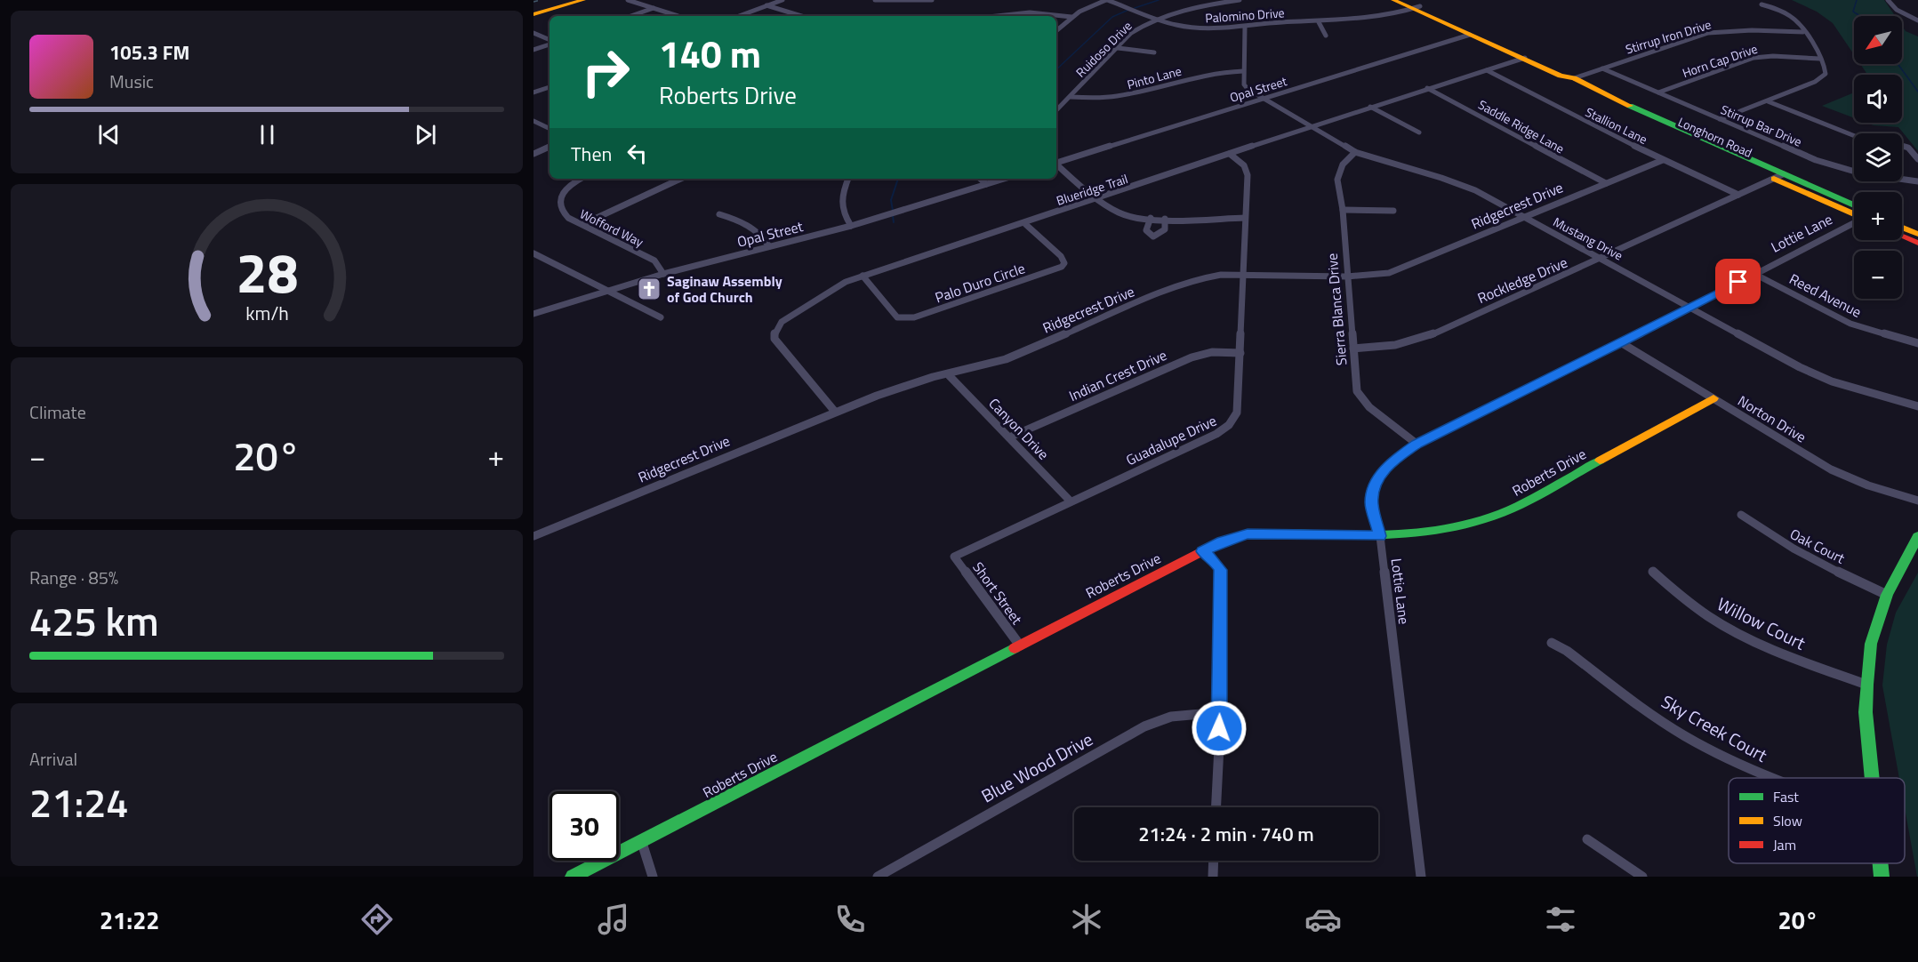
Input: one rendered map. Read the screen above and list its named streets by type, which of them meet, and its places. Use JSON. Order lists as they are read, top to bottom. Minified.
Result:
{"streets":{"main road":["Longhorn Road","Roberts Drive"],"street":["Palomino Drive","Stirrup Iron Drive","Ruidoso Drive","Horn Cap Drive","Pinto Lane","Opal Street","Stallion Lane","Stirrup Bar Drive","Saddle Ridge Lane","Blueridge Trail","Ridgecrest Drive","Wofford Way","Lottie Lane","Mustang Drive","Rockledge Drive","Palo Duro Circle","Reed Avenue","Sierra Blanca Drive","Indian Crest Drive","Norton Drive","Canyon Drive","Guadalupe Drive","Oak Court","Short Street","Willow Court","Sky Creek Court","Blue Wood Drive"]},"crossings":[["Palomino Drive","Ruidoso Drive"],["Palomino Drive","Longhorn Road"],["Stirrup Iron Drive","Stirrup Bar Drive"],["Stirrup Iron Drive","Longhorn Road"],["Ruidoso Drive","Pinto Lane"],["Horn Cap Drive","Stirrup Bar Drive"],["Pinto Lane","Mustang Drive"],["Opal Street","Longhorn Road"],["Opal Street","Wofford Way"],["Opal Street","Mustang Drive"],["Stallion Lane","Blueridge Trail"],["Stallion Lane","Ridgecrest Drive"],["Stallion Lane","Rockledge Drive"],["Saddle Ridge Lane","Blueridge Trail"],["Saddle Ridge Lane","Ridgecrest Drive"],["Longhorn Road","Blueridge Trail"],["Longhorn Road","Rockledge Drive"],["Blueridge Trail","Ridgecrest Drive"],["Blueridge Trail","Mustang Drive"],["Blueridge Trail","Palo Duro Circle"],["Blueridge Trail","Guadalupe Drive"],["Ridgecrest Drive","Mustang Drive"],["Ridgecrest Drive","Sierra Blanca Drive"],["Ridgecrest Drive","Canyon Drive"],["Ridgecrest Drive","Guadalupe Drive"],["Lottie Lane","Mustang Drive"],["Lottie Lane","Reed Avenue"],["Lottie Lane","Sierra Blanca Drive"],["Lottie Lane","Norton Drive"],["Lottie Lane","Roberts Drive"],["Mustang Drive","Rockledge Drive"],["Mustang Drive","Sierra Blanca Drive"],["Rockledge Drive","Sierra Blanca Drive"],["Indian Crest Drive","Canyon Drive"],["Indian Crest Drive","Guadalupe Drive"],["Norton Drive","Roberts Drive"],["Canyon Drive","Guadalupe Drive"],["Guadalupe Drive","Short Street"],["Roberts Drive","Short Street"]],"places":{"church":["Saginaw Assembly of God Church"]},"legend":["Fast","Slow","Jam"],"north":"bottom left","page":{"map_buttons":["+","−"],"turn":["140 m","Roberts Drive"],"song":["105.3 FM","Music"],"then":"Then","tile":["Climate",["Range · 85%","425 km"],["Arrival","21:24"]],"heat":["−","20°","+"],"limit":"30","trip":"21:24 · 2 min · 740 m","tabs":["21:22","20°"],"gauge":["28","km/h"]}}
